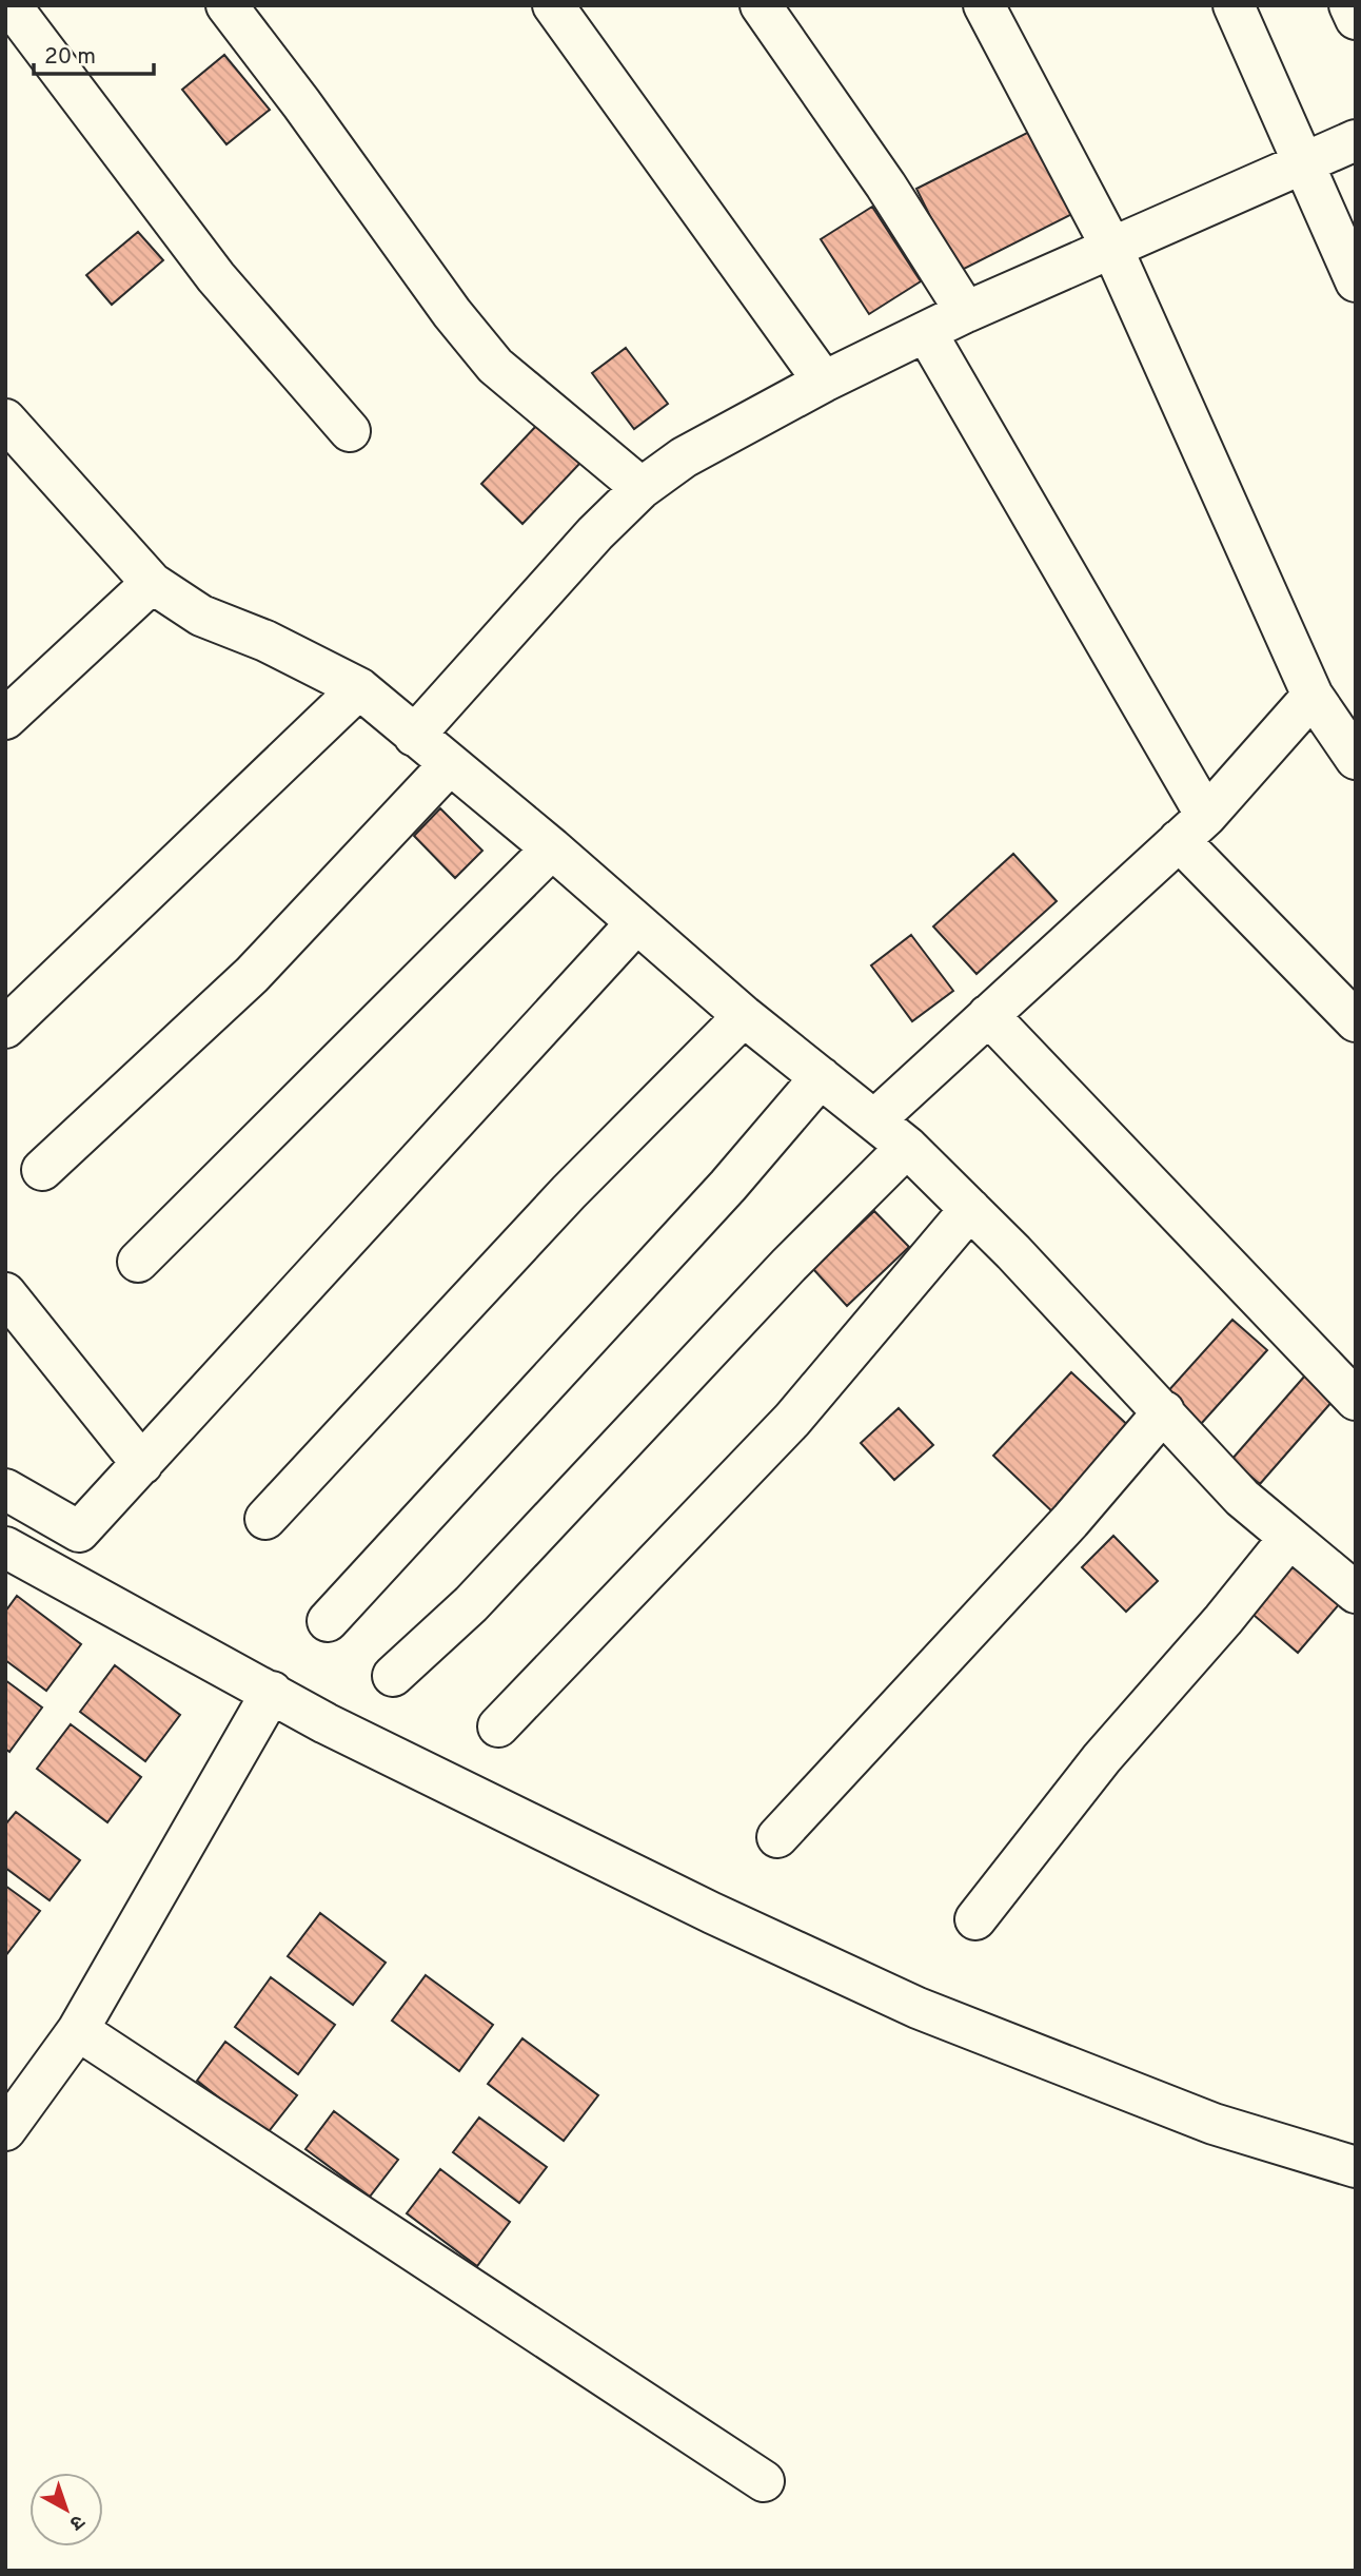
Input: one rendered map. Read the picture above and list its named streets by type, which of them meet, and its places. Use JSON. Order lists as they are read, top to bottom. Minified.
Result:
{"scale_bar":"20 m","north":"bottom right"}
